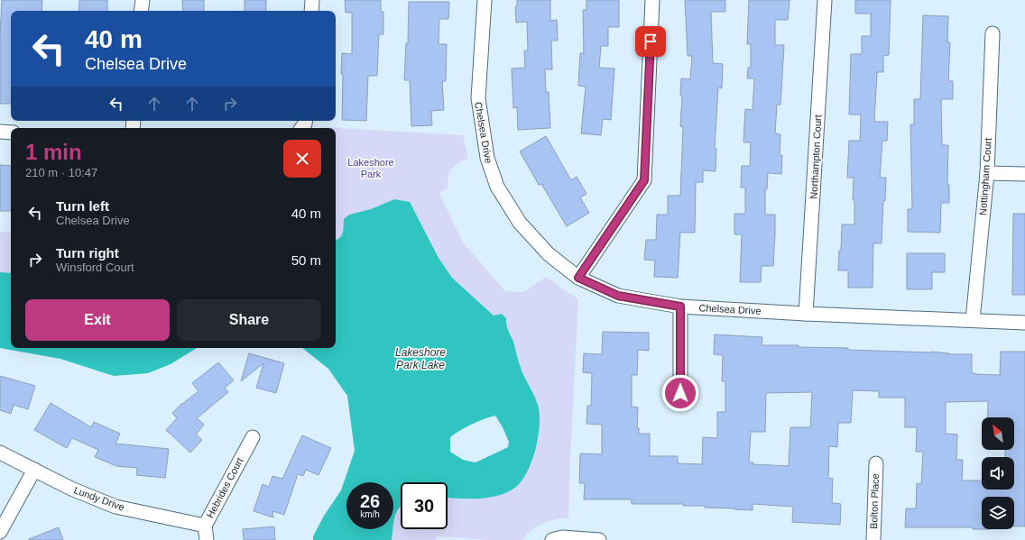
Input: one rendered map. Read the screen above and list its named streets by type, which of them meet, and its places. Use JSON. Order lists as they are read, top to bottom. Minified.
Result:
{"streets":{"street":["Chelsea Drive","Northampton Court","Nottingham Court","Hebrides Court","Lundy Drive","Bolton Place"]},"crossings":[["Chelsea Drive","Northampton Court"],["Chelsea Drive","Nottingham Court"],["Hebrides Court","Lundy Drive"]],"water":["Lakeshore Park Lake"],"parks":["Lakeshore Park"],"north":"top left","page":{"turn":["40 m","Chelsea Drive"],"heading":["1 min","210 m · 10:47"],"list":[{"name":"Turn left","note":"Chelsea Drive","value":"40 m"},{"name":"Turn right","note":"Winsford Court","value":"50 m"}],"buttons":["Exit","Share"],"speed":"26 km/h","limit":"30"}}
